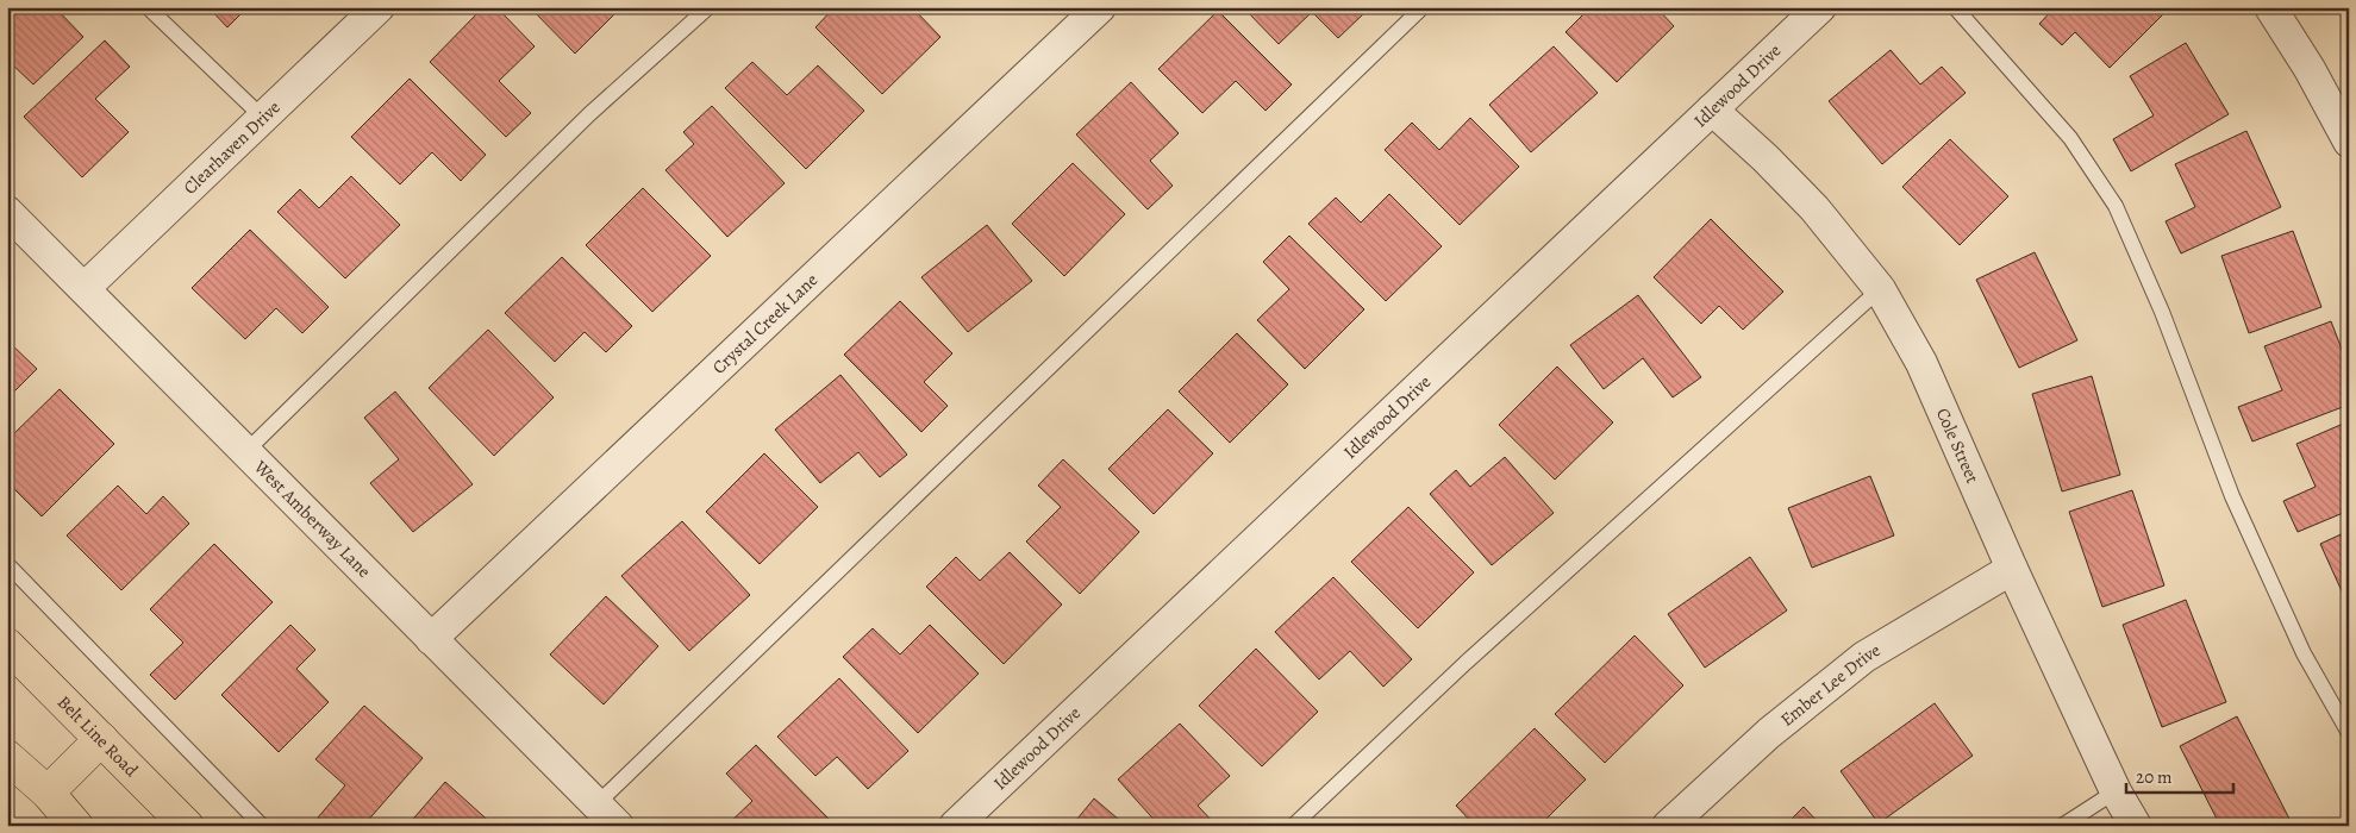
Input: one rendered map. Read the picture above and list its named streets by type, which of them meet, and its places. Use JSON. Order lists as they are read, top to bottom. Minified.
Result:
{"streets":{"main road":["Belt Line Road"],"street":["Idlewood Drive","Clearhaven Drive","Crystal Creek Lane","Cole Street","West Amberway Lane","Ember Lee Drive"]},"crossings":[["Idlewood Drive","Cole Street"],["Clearhaven Drive","West Amberway Lane"],["Crystal Creek Lane","West Amberway Lane"],["Cole Street","Ember Lee Drive"]],"scale_bar":"20 m"}
